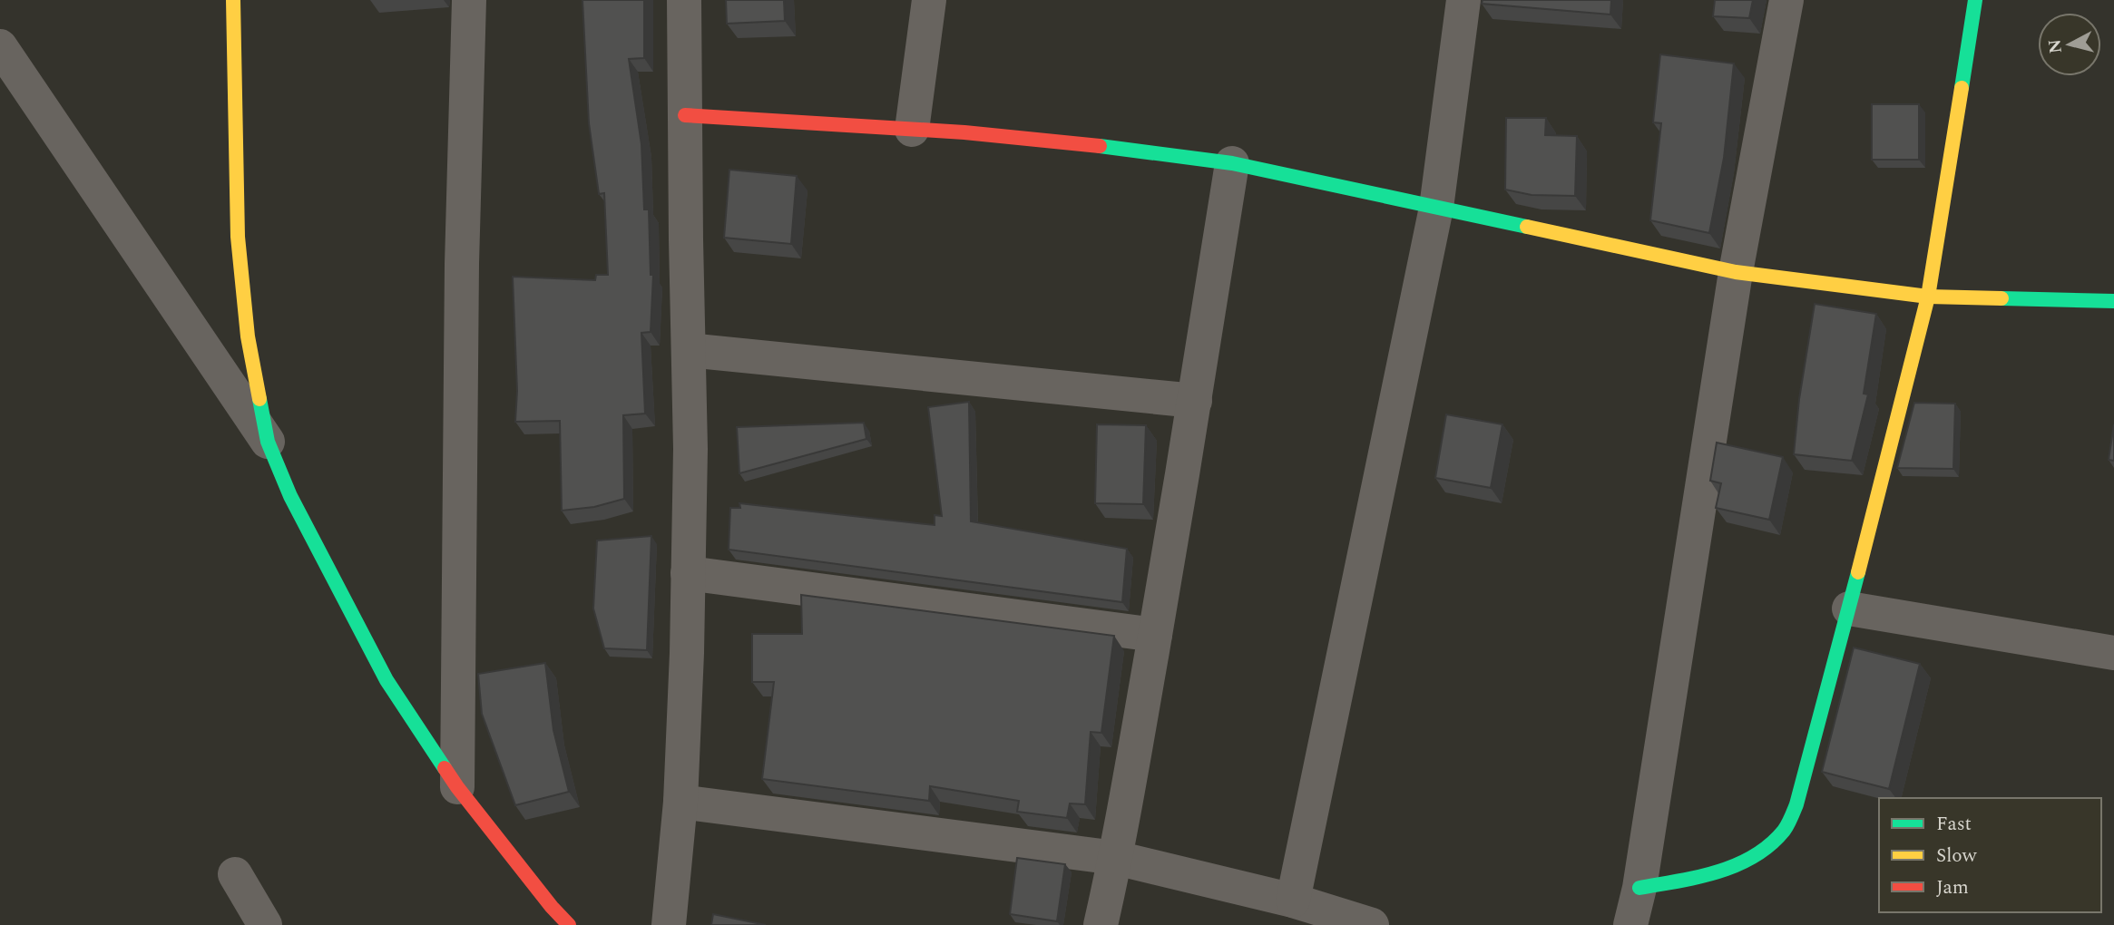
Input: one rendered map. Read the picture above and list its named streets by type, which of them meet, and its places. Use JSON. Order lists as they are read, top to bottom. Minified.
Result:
{"legend":["Fast","Slow","Jam"],"north":"left"}
